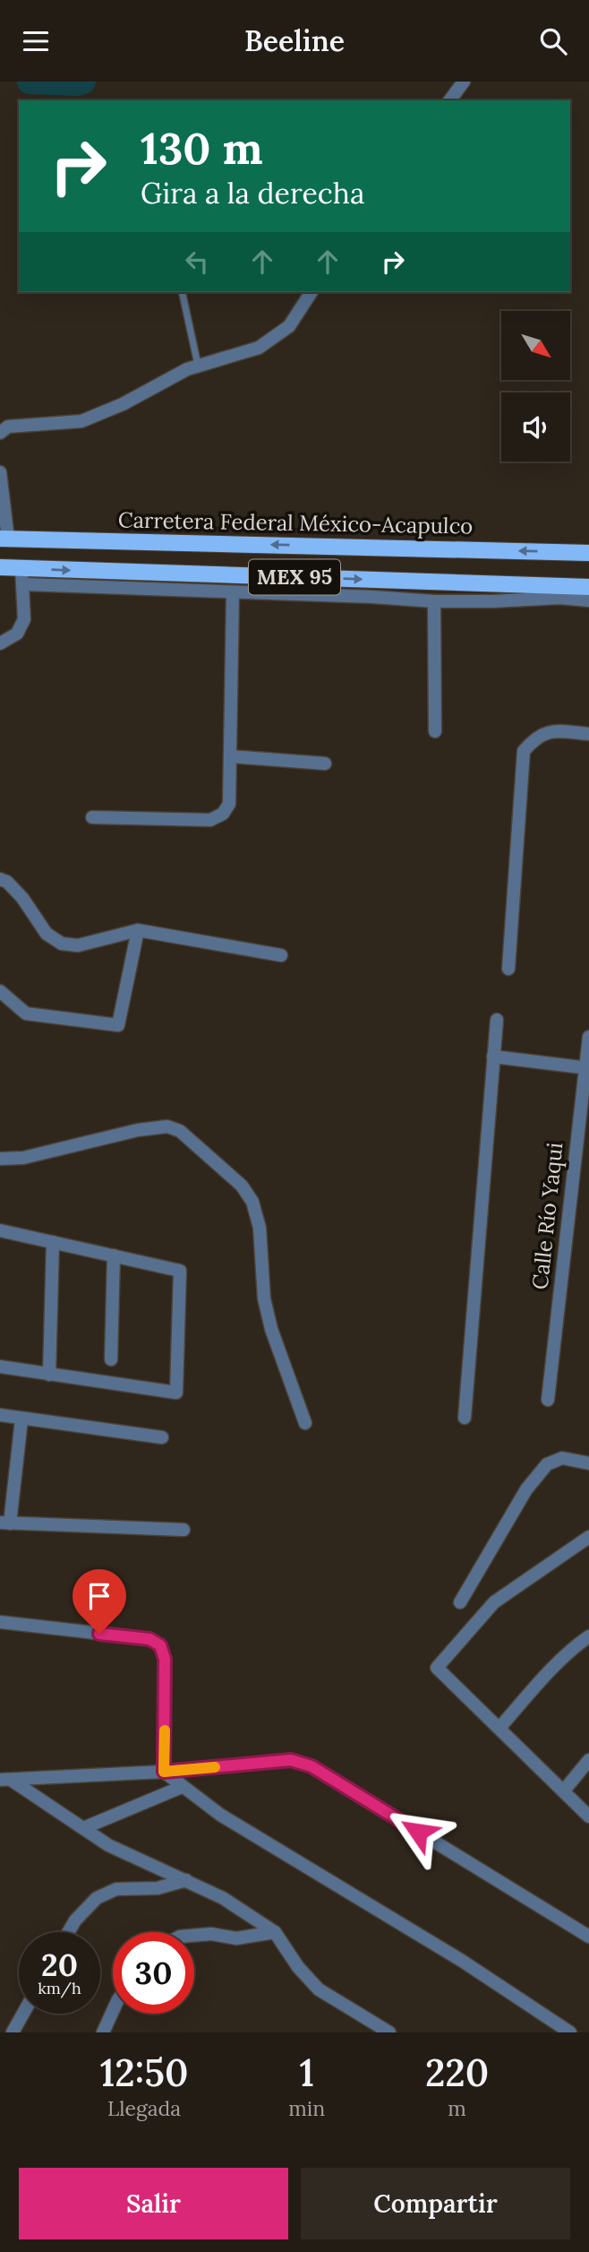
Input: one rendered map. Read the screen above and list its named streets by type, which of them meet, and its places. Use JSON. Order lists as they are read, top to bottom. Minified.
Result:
{"streets":{"main road":["Carretera Federal México-Acapulco","MEX 95"],"street":["Calle Río Yaqui"]},"north":"bottom right","page":{"header":"Beeline","turn":["130 m","Gira a la derecha"],"speed":"20 km/h","limit":"30","eta":["12:50","Llegada","1","min","220","m"],"buttons":["Salir","Compartir"]}}
